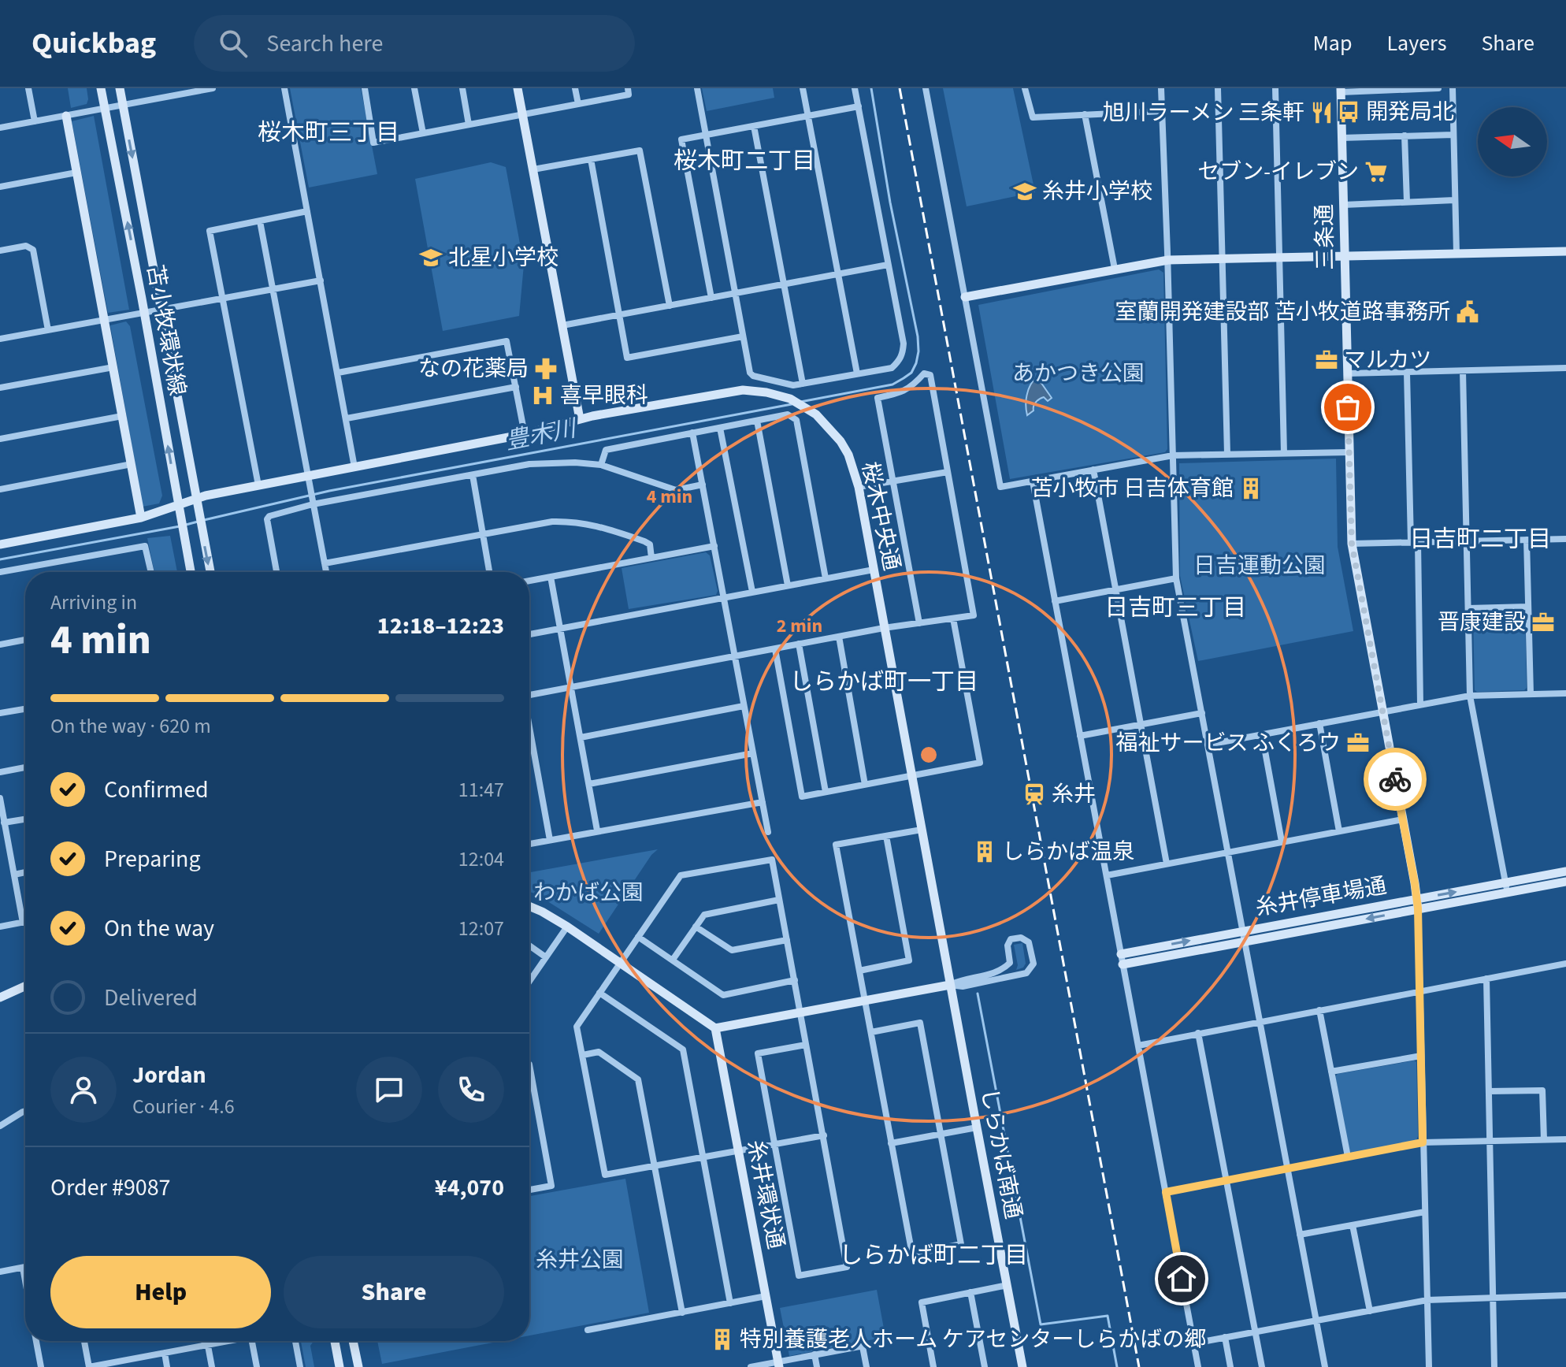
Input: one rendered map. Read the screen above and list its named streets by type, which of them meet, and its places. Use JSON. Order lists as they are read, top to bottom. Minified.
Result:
{"streets":{"street":["三条通","苫小牧環状線","桜木中央通","糸井停車場通","しらかば南通","糸井環状通"]},"crossings":[["三条通","糸井停車場通"],["苫小牧環状線","桜木中央通"],["桜木中央通","しらかば南通"]],"districts":["桜木町三丁目","桜木町二丁目","日吉町二丁目","日吉町三丁目","しらかば町一丁目","しらかば町二丁目"],"water":["豊木川"],"parks":["あかつき公園","日吉運動公園","わかば公園","糸井公園"],"places":{"bus stop":["開発局北"],"restaurant":["旭川ラーメン 三条軒"],"supermarket":["セブン-イレブン"],"school or university":["糸井小学校","北星小学校"],"public building":["室蘭開発建設部 苫小牧道路事務所"],"office":["マルカツ","晋康建設","福祉サービス ふくろウ"],"pharmacy":["なの花薬局"],"hospital":["喜早眼科"],"building":["苫小牧市 日吉体育館","しらかば温泉","特別養護老人ホーム ケアセンターしらかばの郷"],"station":["糸井"]},"north":"left","page":{"header":"Quickbag","search":"Search here","nav":["Map","Layers","Share"],"heading":["4 min","Arriving in","12:18–12:23"],"panel":["Jordan","Courier · 4.6","Order #9087","¥4,070"],"bar":"On the way · 620 m","list":[["Confirmed","11:47"],["Preparing","12:04"],["On the way","12:07"],"Delivered"],"buttons":["Help","Share"]},"rings":["4 min","2 min"]}
